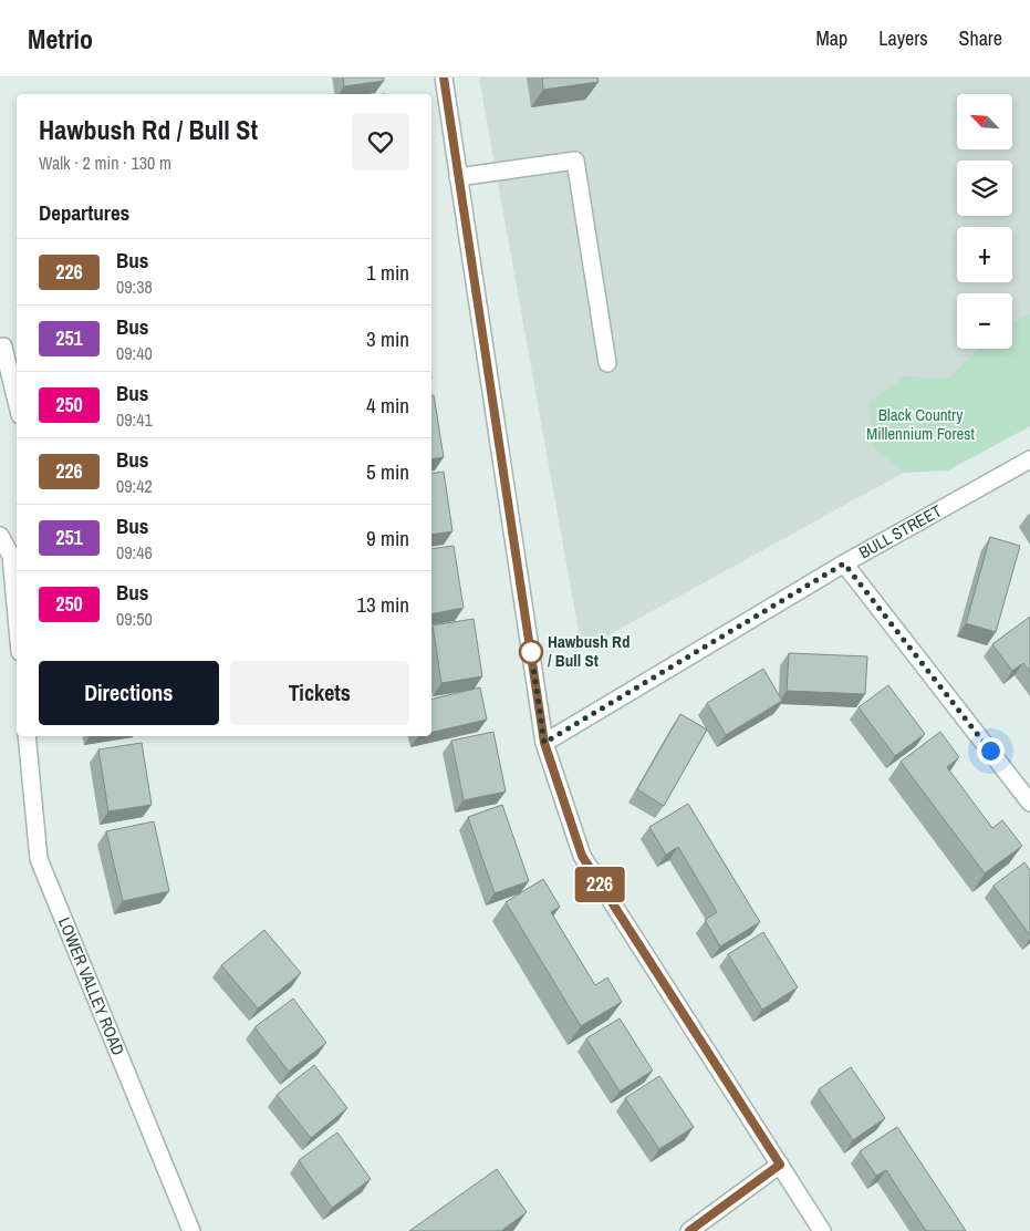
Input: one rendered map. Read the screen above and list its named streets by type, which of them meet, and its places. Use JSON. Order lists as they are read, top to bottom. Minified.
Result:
{"streets":{"street":["BULL STREET","LOWER VALLEY ROAD"]},"parks":["Black Country Millennium Forest"],"places":["Hawbush Rd / Bull St"],"lines":["bus line 226"],"north":"top left","page":{"header":"Metrio","nav":["Map","Layers","Share"],"on_map":"226","map_buttons":["+","−"],"heading":[["Hawbush Rd / Bull St","Walk · 2 min · 130 m"],"Departures"],"list":[{"mark":"226","name":"Bus","note":"09:38","value":"1 min"},{"mark":"251","name":"Bus","note":"09:40","value":"3 min"},{"mark":"250","name":"Bus","note":"09:41","value":"4 min"},{"mark":"226","name":"Bus","note":"09:42","value":"5 min"},{"mark":"251","name":"Bus","note":"09:46","value":"9 min"},{"mark":"250","name":"Bus","note":"09:50","value":"13 min"}],"buttons":["Directions","Tickets"]}}
